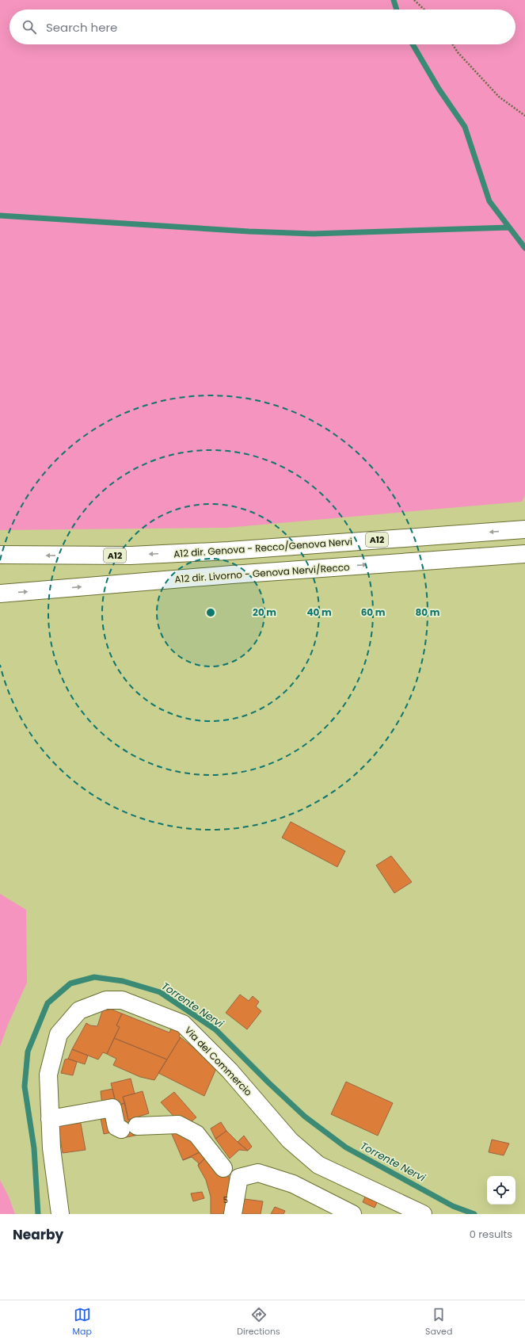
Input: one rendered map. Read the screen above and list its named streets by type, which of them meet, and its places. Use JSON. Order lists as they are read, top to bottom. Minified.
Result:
{"streets":{"main road":["A12","A12 dir. Genova - Recco/Genova Nervi","A12 dir. Livorno - Genova Nervi/Recco","Via del Commercio"]},"one_way":["A12 dir. Genova - Recco/Genova Nervi","A12 dir. Livorno - Genova Nervi/Recco"],"water":["Torrente Nervi"],"house_numbers":["5"],"page":{"search":"Search here","heading":["Nearby","0 results"],"nav":["Map","Directions","Saved"]},"rings":["20 m","40 m","60 m","80 m"]}
